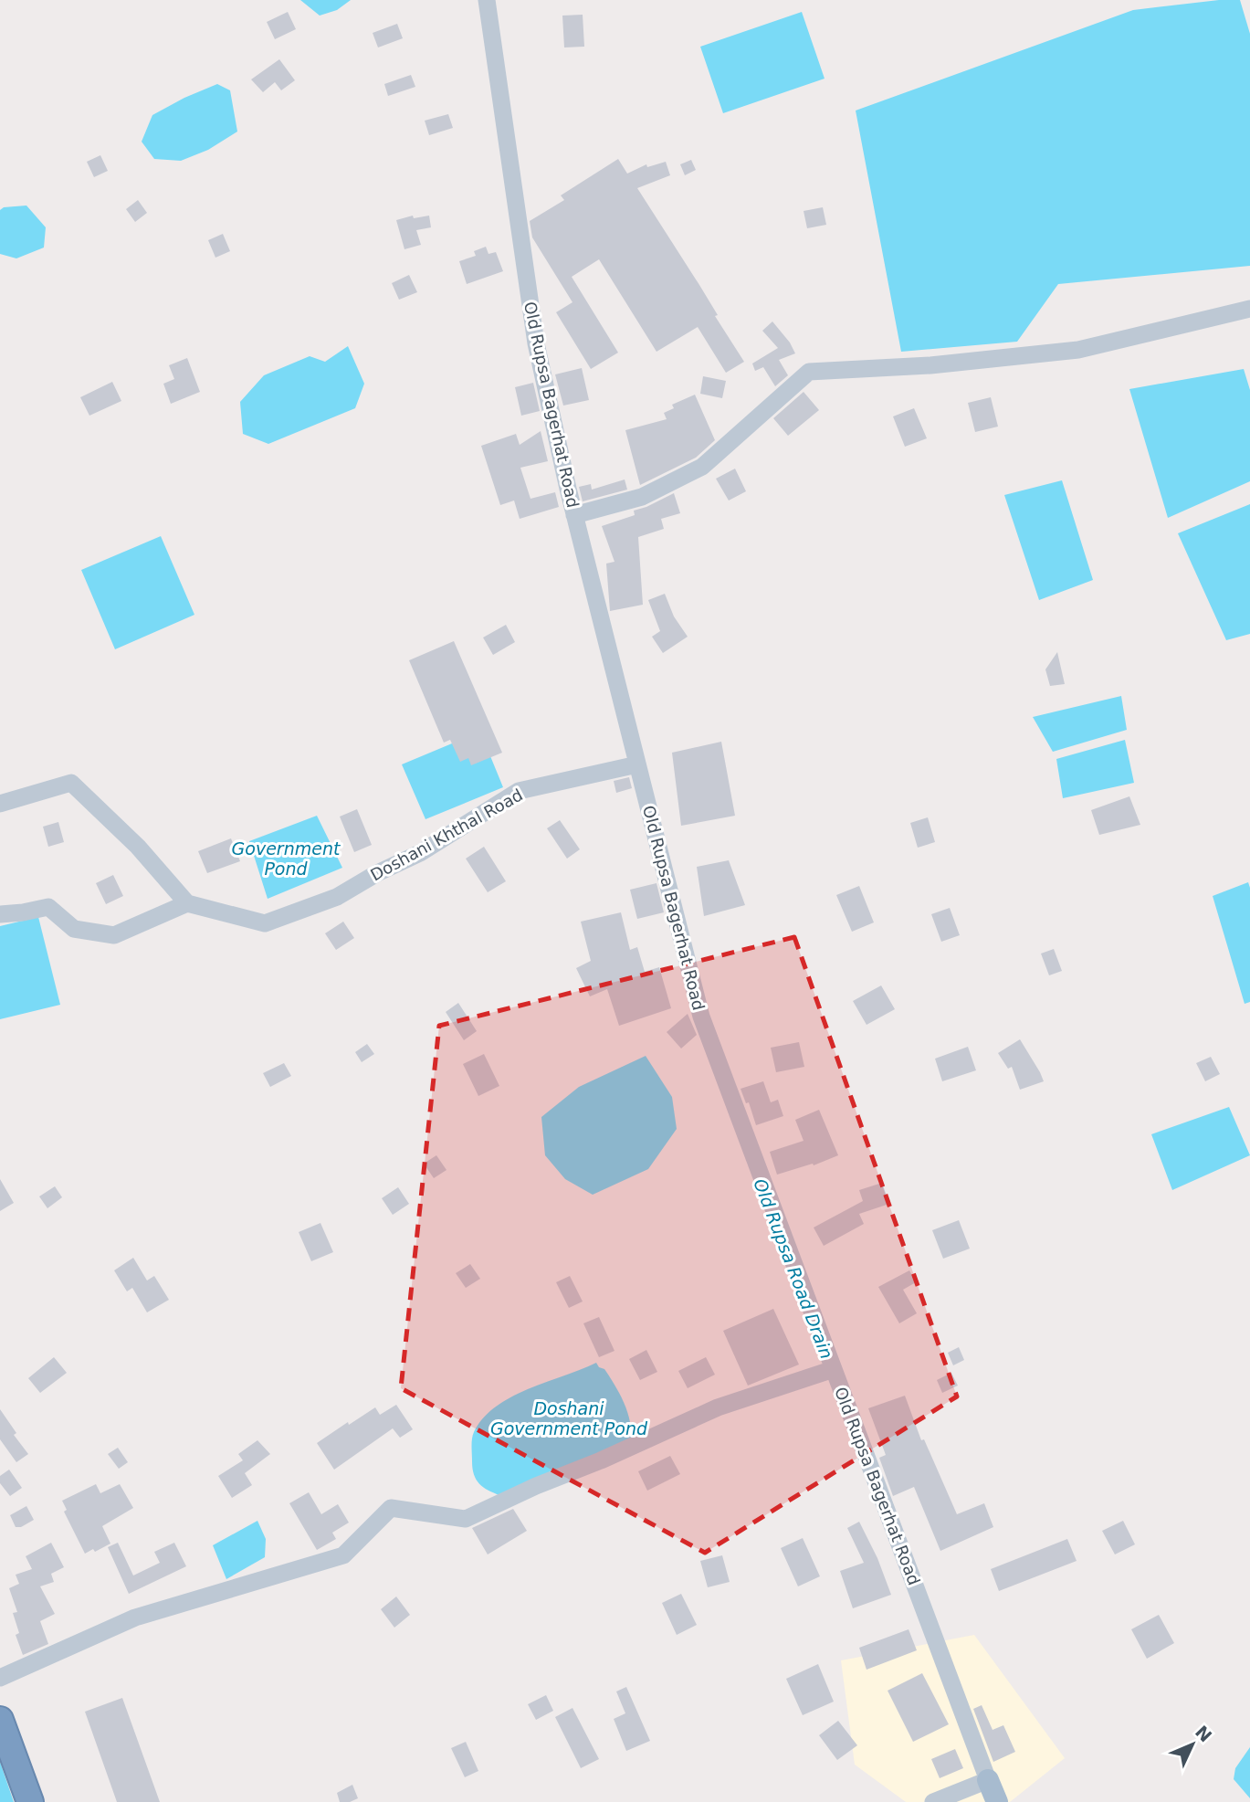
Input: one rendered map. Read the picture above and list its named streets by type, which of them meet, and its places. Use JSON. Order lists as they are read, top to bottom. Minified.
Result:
{"streets":{"street":["Old Rupsa Bagerhat Road","Doshani Khthal Road"]},"crossings":[["Old Rupsa Bagerhat Road","Doshani Khthal Road"]],"water":["Government Pond","Old Rupsa Road Drain","Doshani Government Pond"],"north":"top right"}
